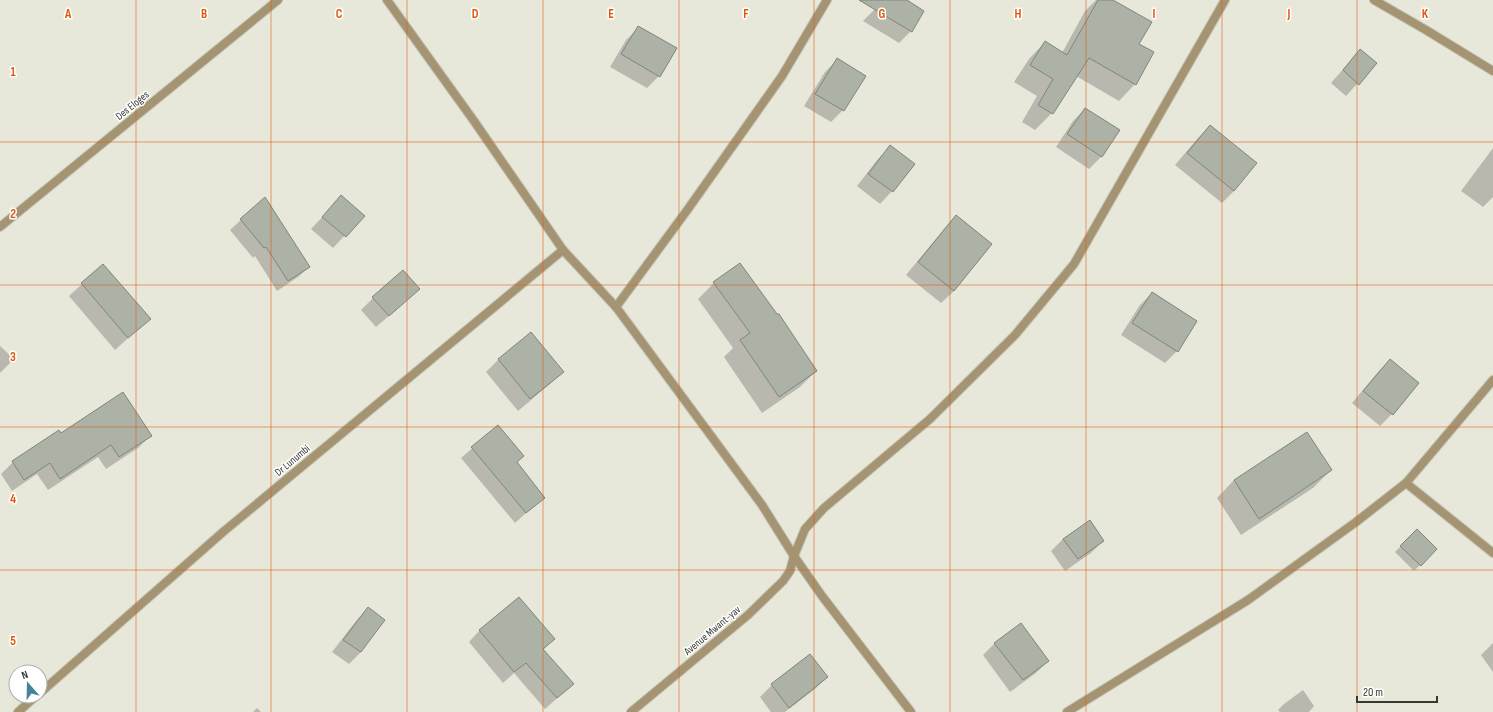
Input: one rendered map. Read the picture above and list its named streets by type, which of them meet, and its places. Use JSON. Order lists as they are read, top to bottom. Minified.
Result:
{"streets":{"street":["Des Eloges","Dr Lunumbi","Avenue Mwant-yav"]},"scale_bar":"20 m","north":"top","grid":{"columns":["A","B","C","D","E","F","G","H","I","J","K"],"rows":["1","2","3","4","5"]}}
